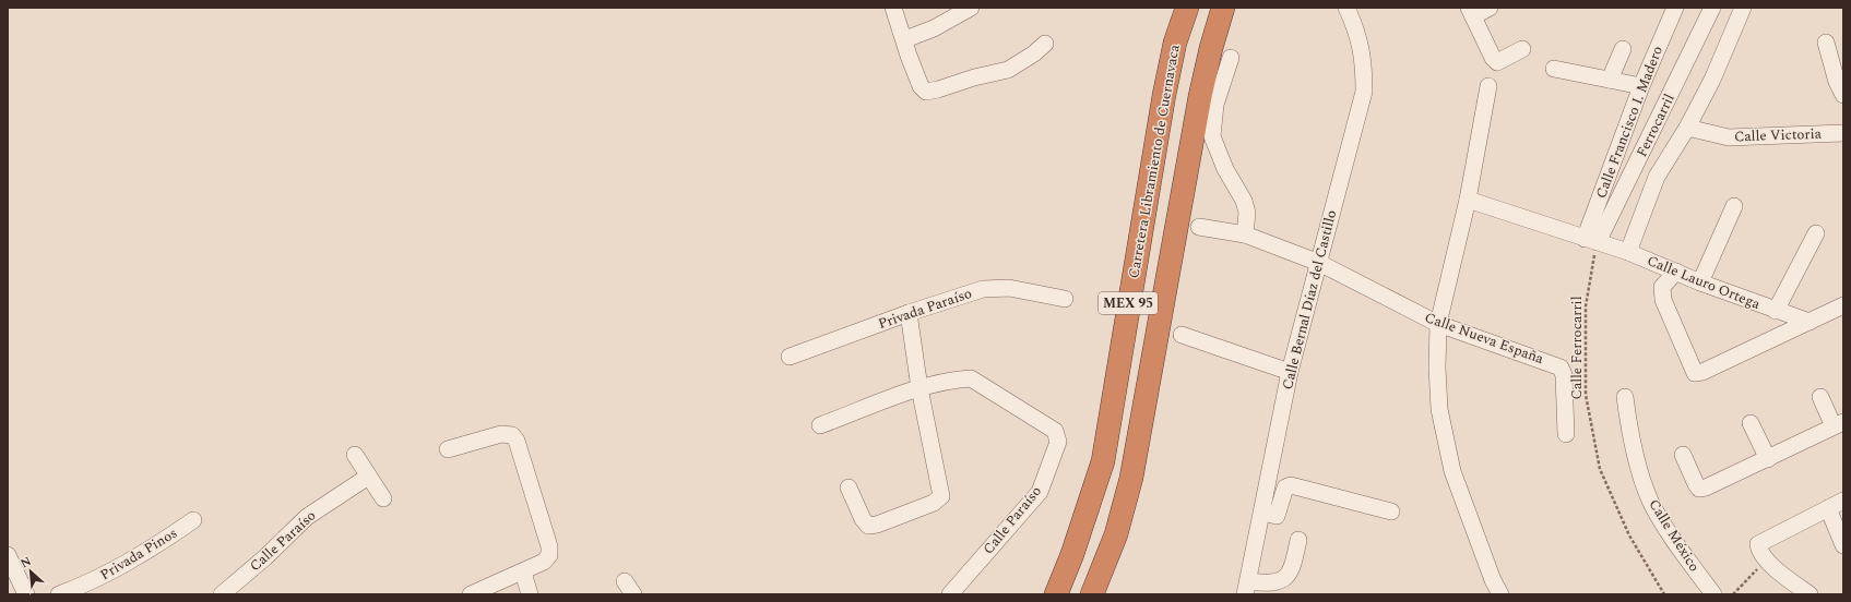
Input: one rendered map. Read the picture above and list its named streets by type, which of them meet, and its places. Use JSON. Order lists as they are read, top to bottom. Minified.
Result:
{"streets":{"highway":["Carretera Libramiento de Cuernavaca","MEX 95"],"street":["Calle Francisco I. Madero","Ferrocarril","Calle Victoria","Calle Lauro Ortega","Calle Bernal Díaz del Castillo","Privada Paraíso","Calle Nueva España","Calle Paraíso","Calle México","Privada Pinos"],"path":["Calle Ferrocarril"]},"crossings":[["Calle Francisco I. Madero","Ferrocarril"],["Calle Francisco I. Madero","Calle Lauro Ortega"],["Calle Francisco I. Madero","Calle Ferrocarril"],["Ferrocarril","Calle Lauro Ortega"],["Ferrocarril","Calle Ferrocarril"],["Calle Lauro Ortega","Calle Ferrocarril"],["Calle Bernal Díaz del Castillo","Calle Nueva España"]],"north":"top left"}
